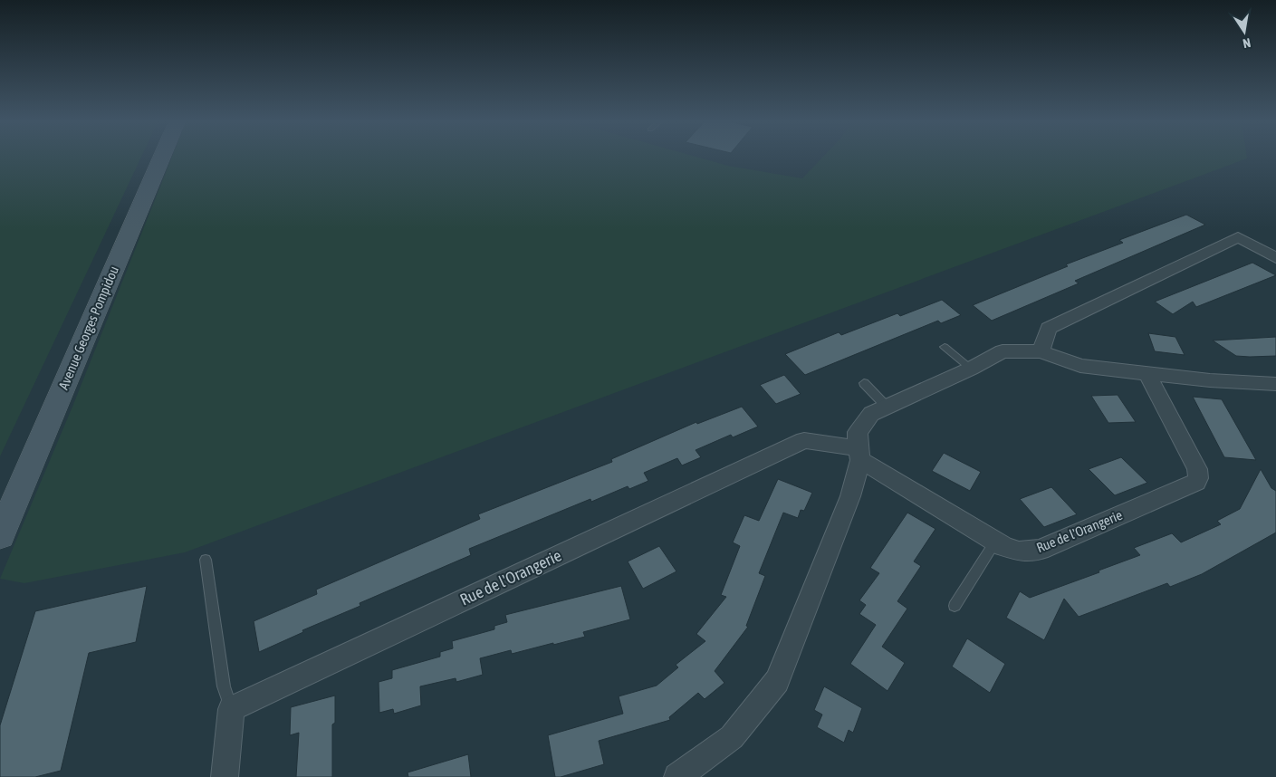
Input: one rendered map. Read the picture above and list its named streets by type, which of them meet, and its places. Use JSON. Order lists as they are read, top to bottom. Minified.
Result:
{"streets":{"main road":["Avenue Georges Pompidou"],"street":["Rue de l'Orangerie"]},"north":"bottom"}
